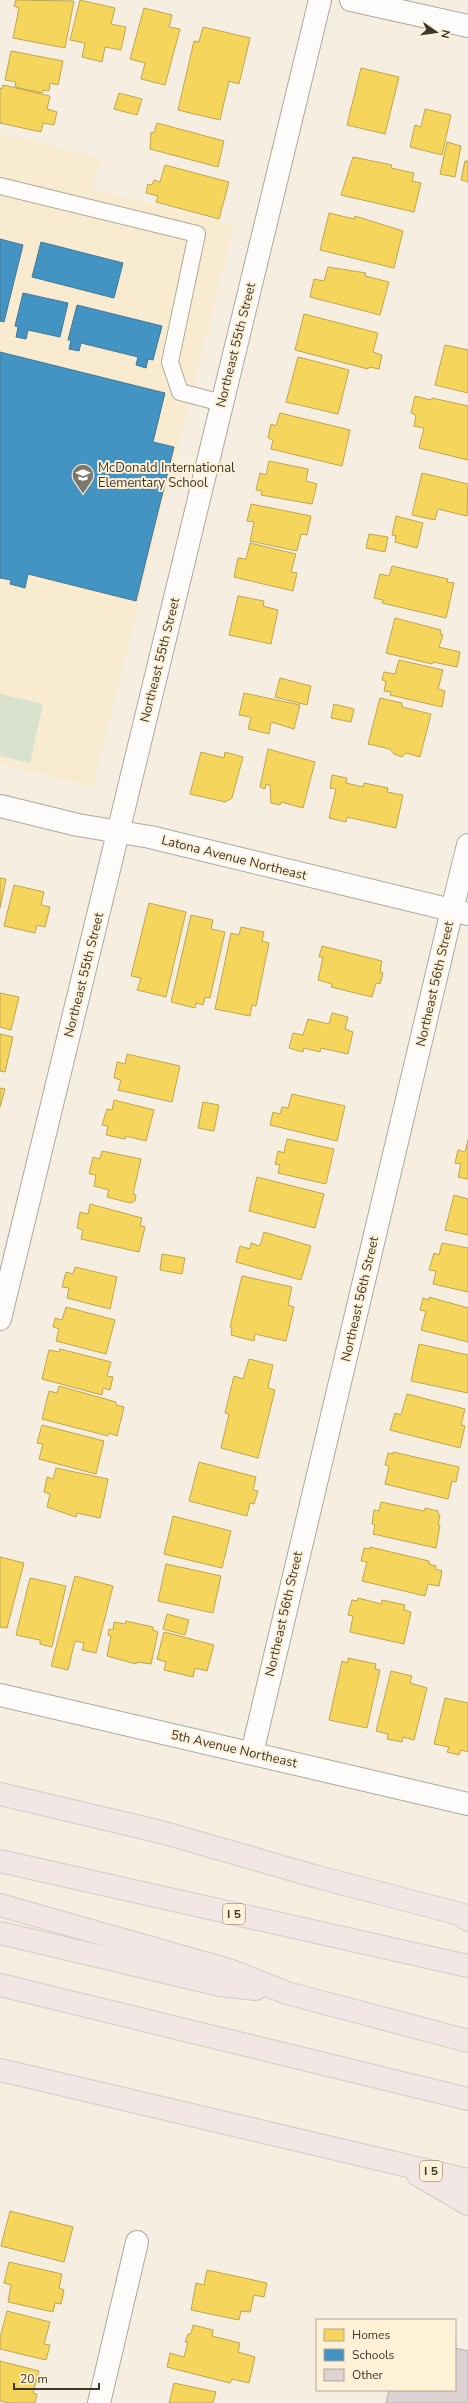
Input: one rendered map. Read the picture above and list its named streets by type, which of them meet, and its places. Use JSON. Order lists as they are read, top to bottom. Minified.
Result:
{"streets":{"highway":["I 5"],"street":["Northeast 55th Street","Latona Avenue Northeast","Northeast 56th Street","5th Avenue Northeast"]},"crossings":[["Northeast 55th Street","Latona Avenue Northeast"],["Latona Avenue Northeast","Northeast 56th Street"],["Northeast 56th Street","5th Avenue Northeast"]],"places":{"school or university":["McDonald International Elementary School"]},"legend":["Homes","Schools","Other"],"scale_bar":"20 m","north":"right"}
